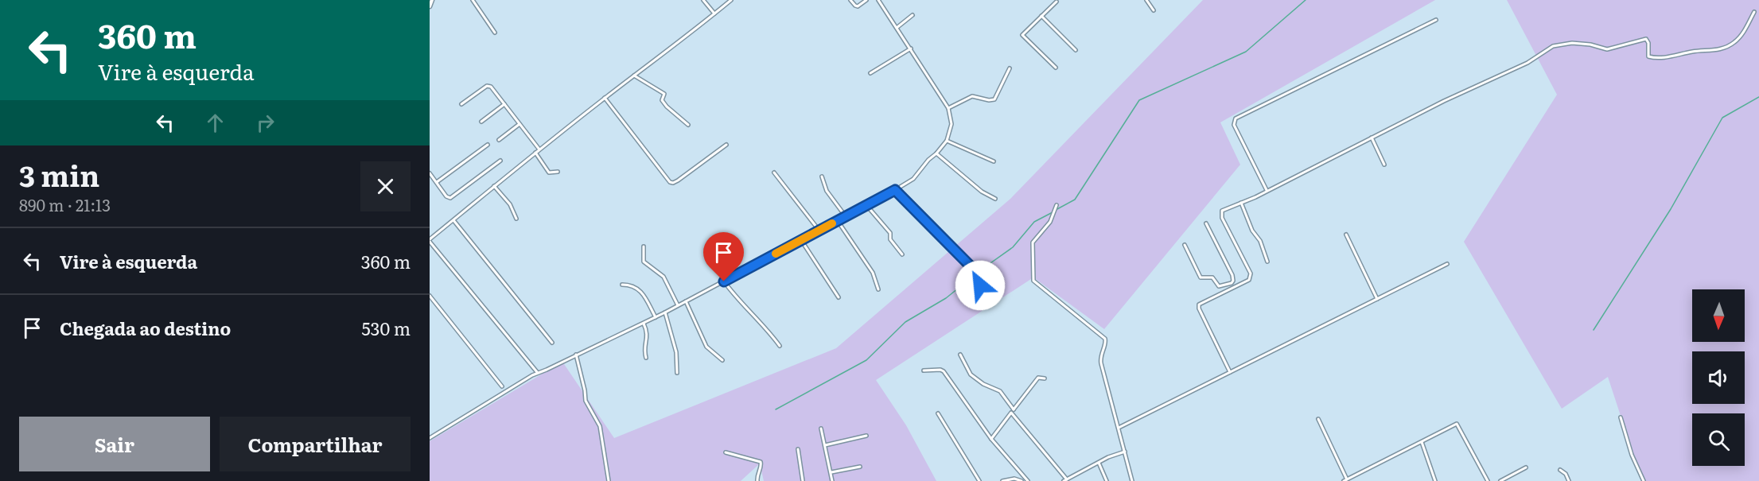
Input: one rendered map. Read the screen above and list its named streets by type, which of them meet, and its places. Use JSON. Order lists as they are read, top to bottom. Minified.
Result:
{"north":"bottom","page":{"turn":["360 m","Vire à esquerda"],"heading":["3 min","890 m · 21:13"],"list":[{"name":"Vire à esquerda","value":"360 m"},{"name":"Chegada ao destino","value":"530 m"}],"buttons":["Sair","Compartilhar"]}}
